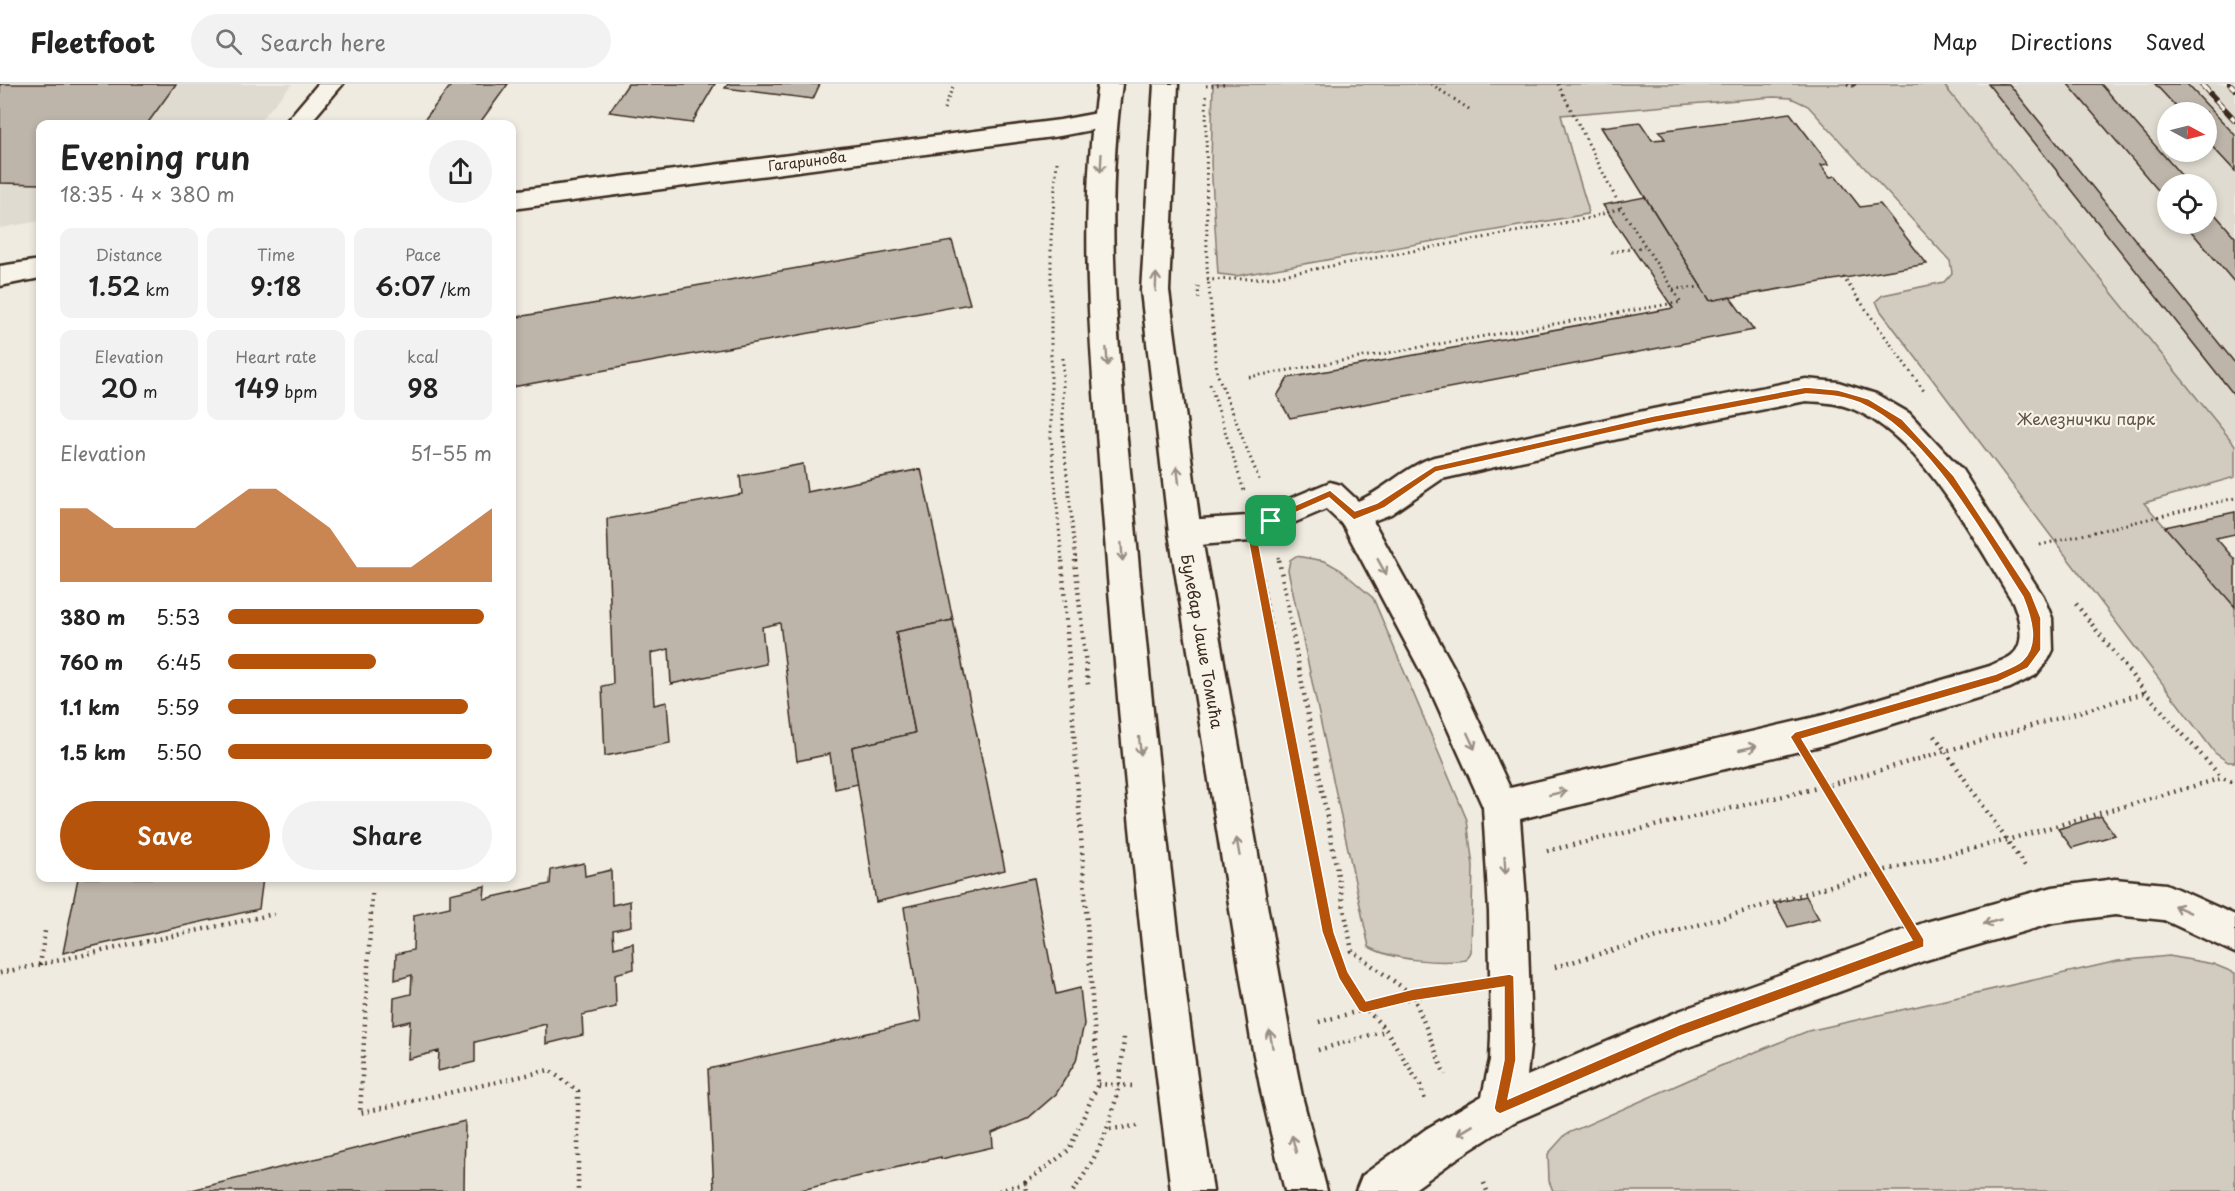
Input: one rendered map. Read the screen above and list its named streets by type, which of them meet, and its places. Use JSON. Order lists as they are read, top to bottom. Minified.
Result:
{"streets":{"main road":["Гагаринова","Булевар Јаше Томића"]},"parks":["Железнички парк"],"north":"right","page":{"header":"Fleetfoot","search":"Search here","nav":["Map","Directions","Saved"],"heading":["Evening run","18:35 · 4 × 380 m"],"stats":[["Distance","1.52 km"],["Time","9:18"],["Pace","6:07 /km"],["Elevation","20 m"],["Heart rate","149 bpm"],["kcal","98"]],"chart":["Elevation","51–55 m"],"list":[{"name":"380 m","note":"5:53"},{"name":"760 m","note":"6:45"},{"name":"1.1 km","note":"5:59"},{"name":"1.5 km","note":"5:50"}],"buttons":["Save","Share"]}}
